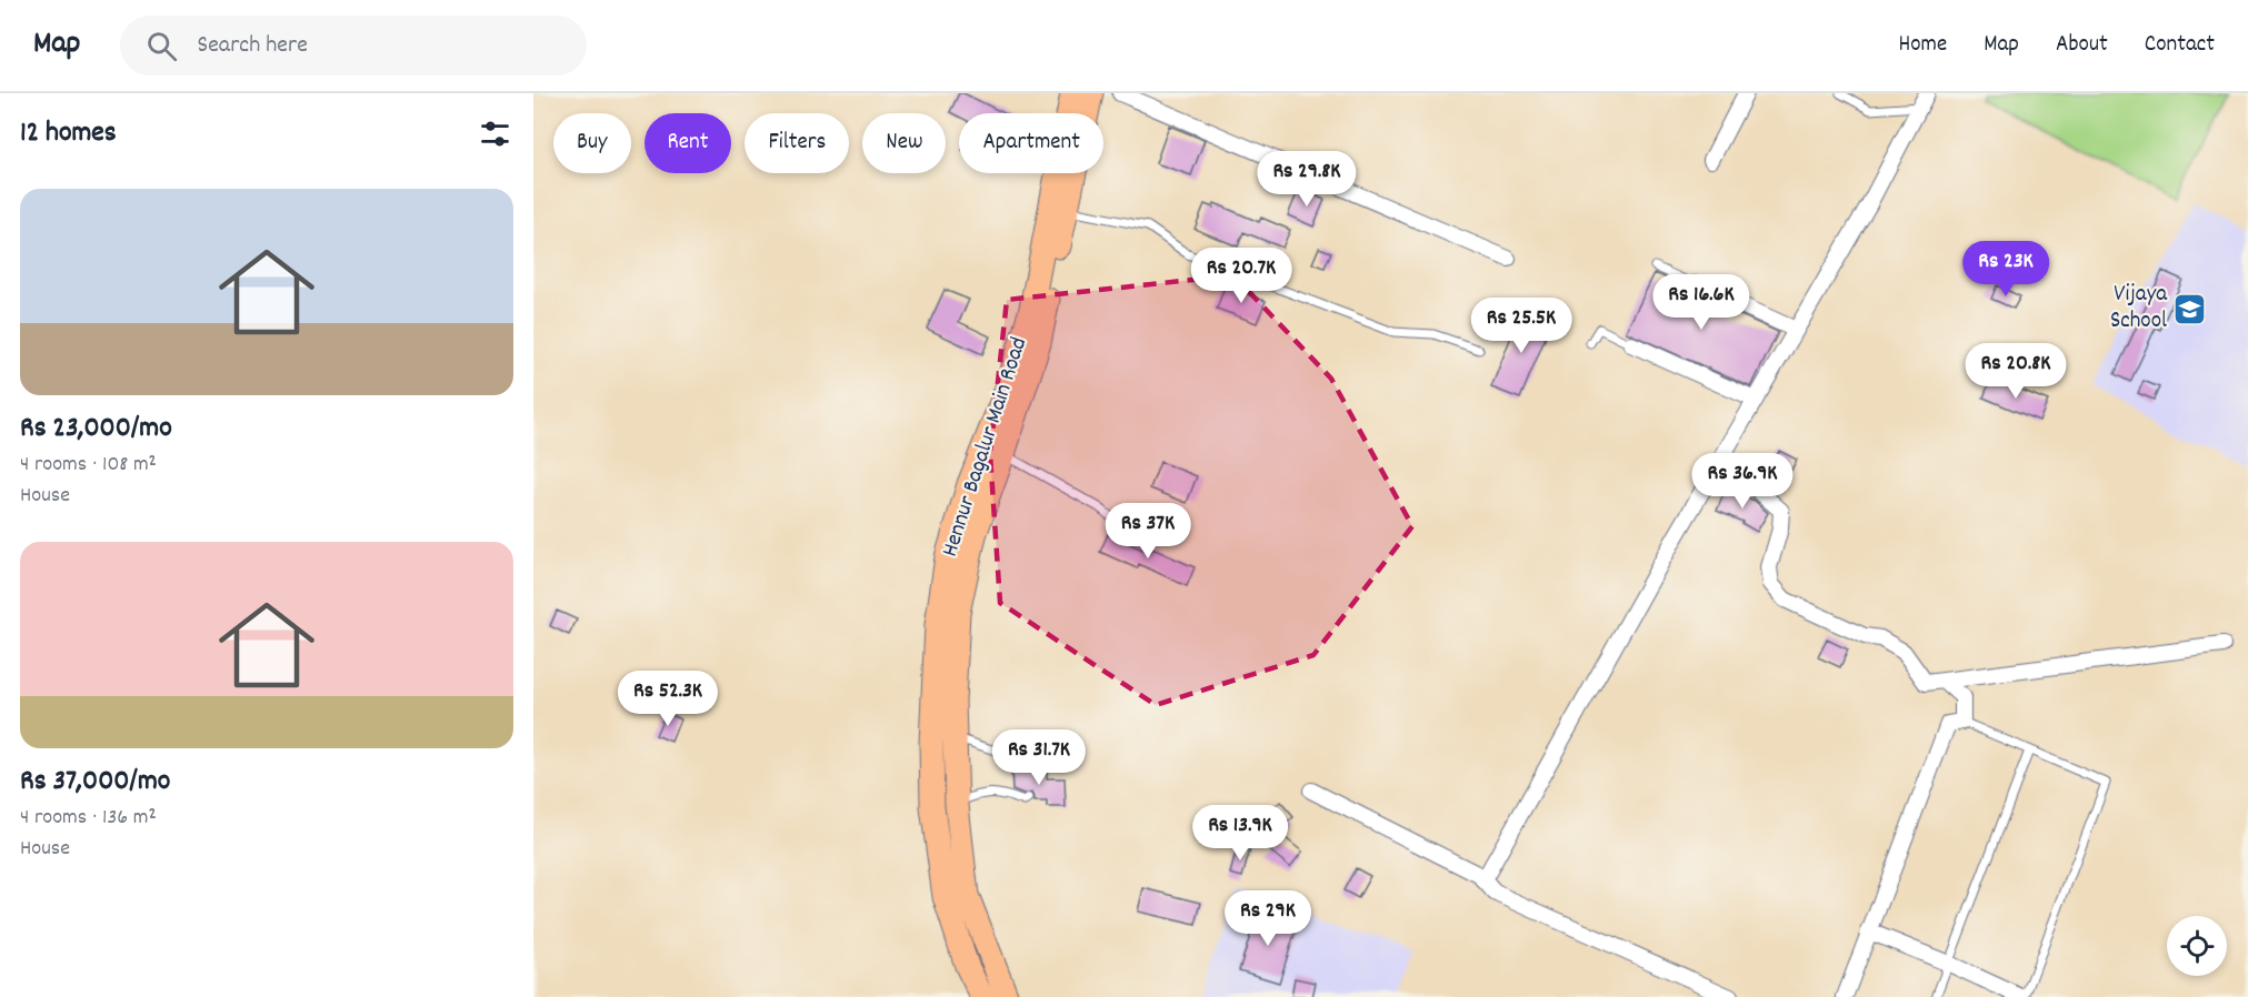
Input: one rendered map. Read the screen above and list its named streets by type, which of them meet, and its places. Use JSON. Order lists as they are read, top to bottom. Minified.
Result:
{"streets":{"main road":["Hennur Bagalur Main Road"]},"places":{"school or university":["Vijaya School"]},"page":{"header":"Map","search":"Search here","nav":["Home","Map","About","Contact"],"heading":"12 homes","chip":["Buy","Rent","Filters","New","Apartment"],"price":["Rs 29.8K","Rs 23K","Rs 20.7K","Rs 16.6K","Rs 25.5K","Rs 20.8K","Rs 36.9K","Rs 37K","Rs 52.3K","Rs 31.7K","Rs 13.9K","Rs 29K"],"list":[{"name":"Rs 23,000/mo","note":"4 rooms · 108 m² · House"},{"name":"Rs 37,000/mo","note":"4 rooms · 136 m² · House"}]}}
